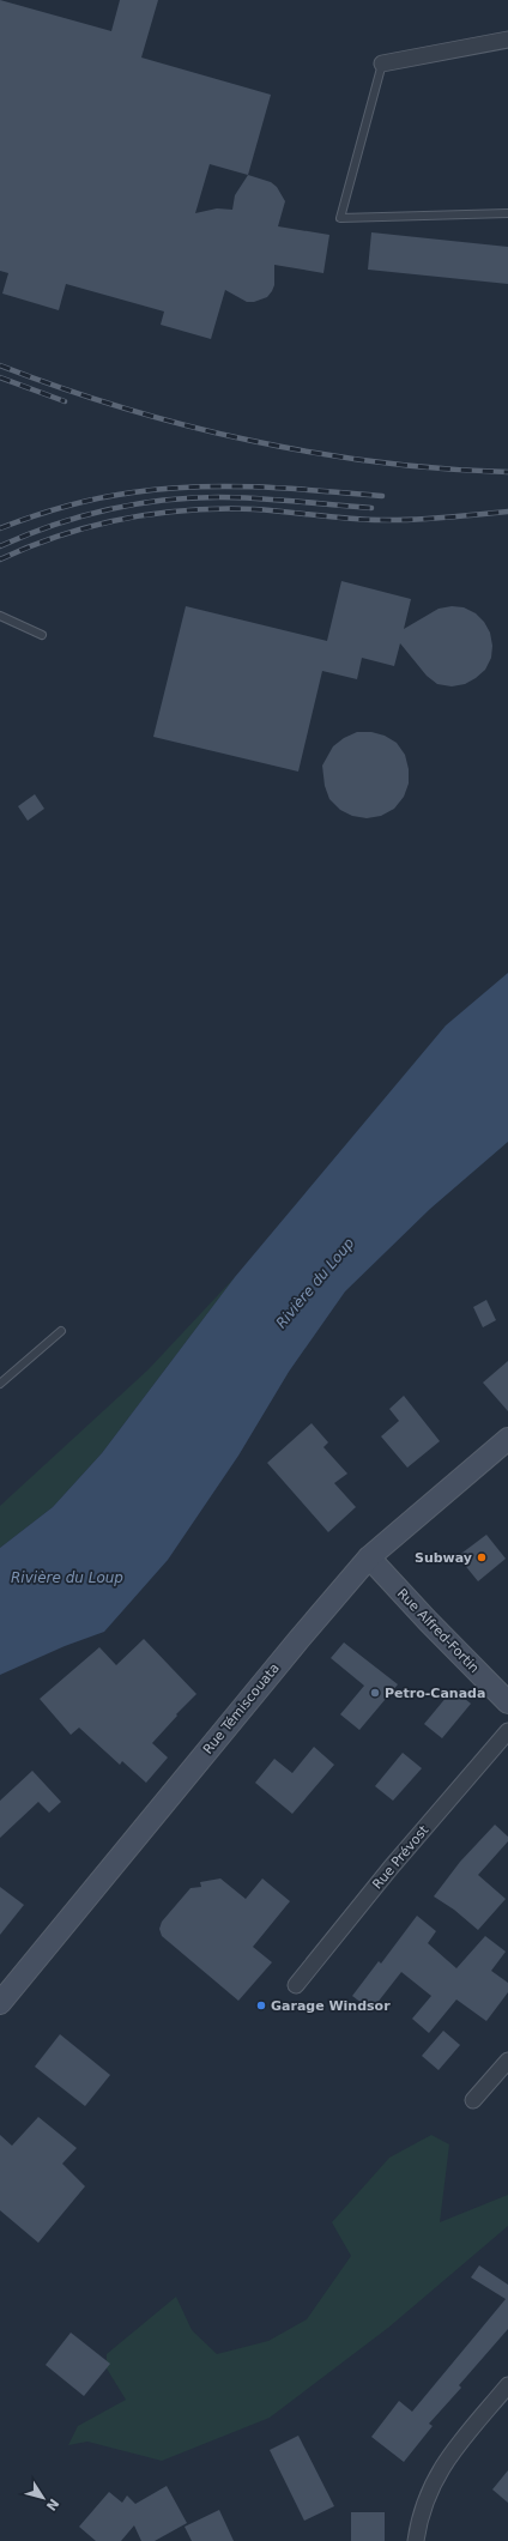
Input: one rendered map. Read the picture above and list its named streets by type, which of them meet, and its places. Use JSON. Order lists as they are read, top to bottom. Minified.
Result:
{"streets":{"main road":["Rue Alfred-Fortin","Rue Témiscouata"],"street":["Rue Prévost"]},"crossings":[["Rue Alfred-Fortin","Rue Témiscouata"]],"water":["Rivière du Loup"],"places":["Subway","Petro-Canada","Garage Windsor"],"north":"bottom right"}
